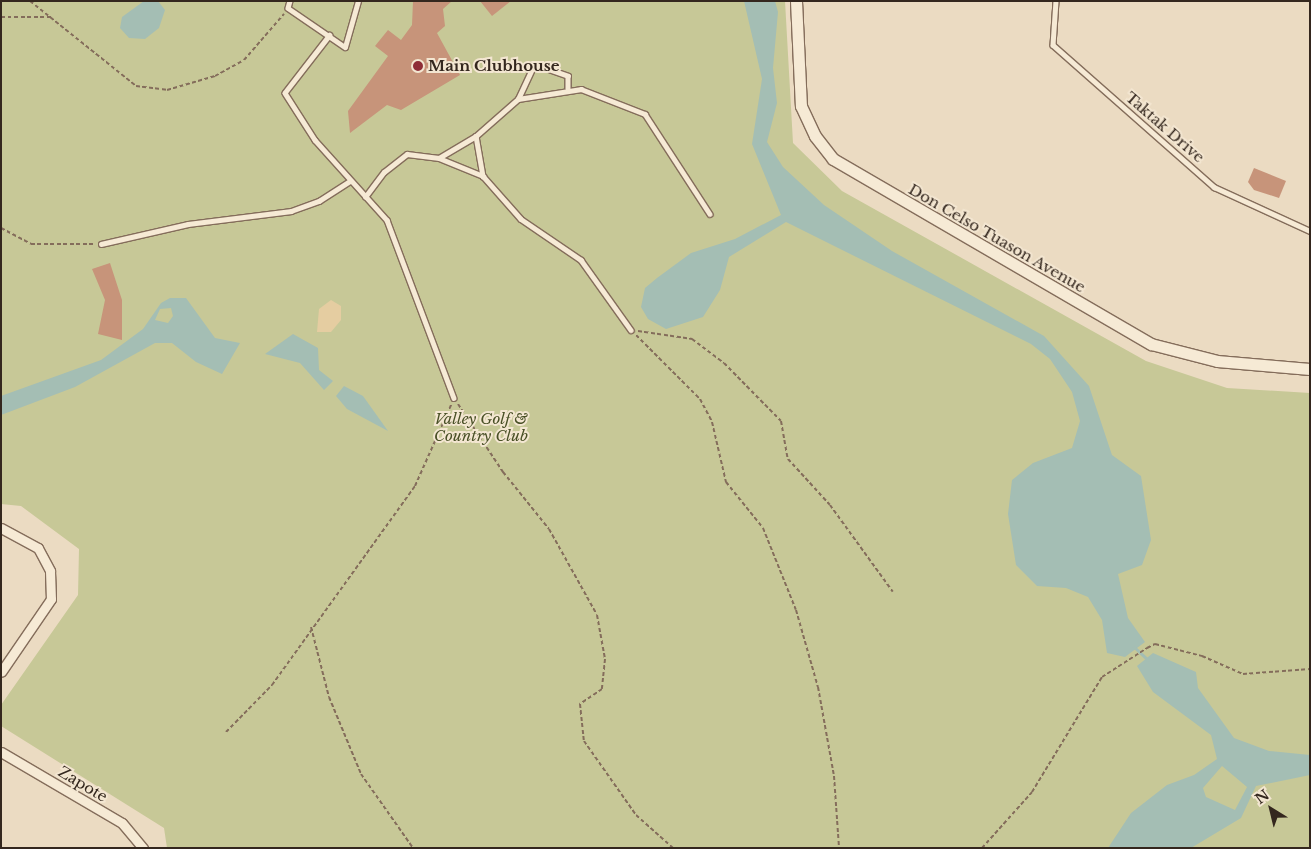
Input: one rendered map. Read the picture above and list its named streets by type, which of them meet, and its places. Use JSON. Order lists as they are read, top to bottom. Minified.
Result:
{"streets":{"street":["Don Celso Tuason Avenue","Zapote"],"lane":["Taktak Drive"]},"parks":["Valley Golf & Country Club"],"places":["Main Clubhouse"],"north":"top left"}
